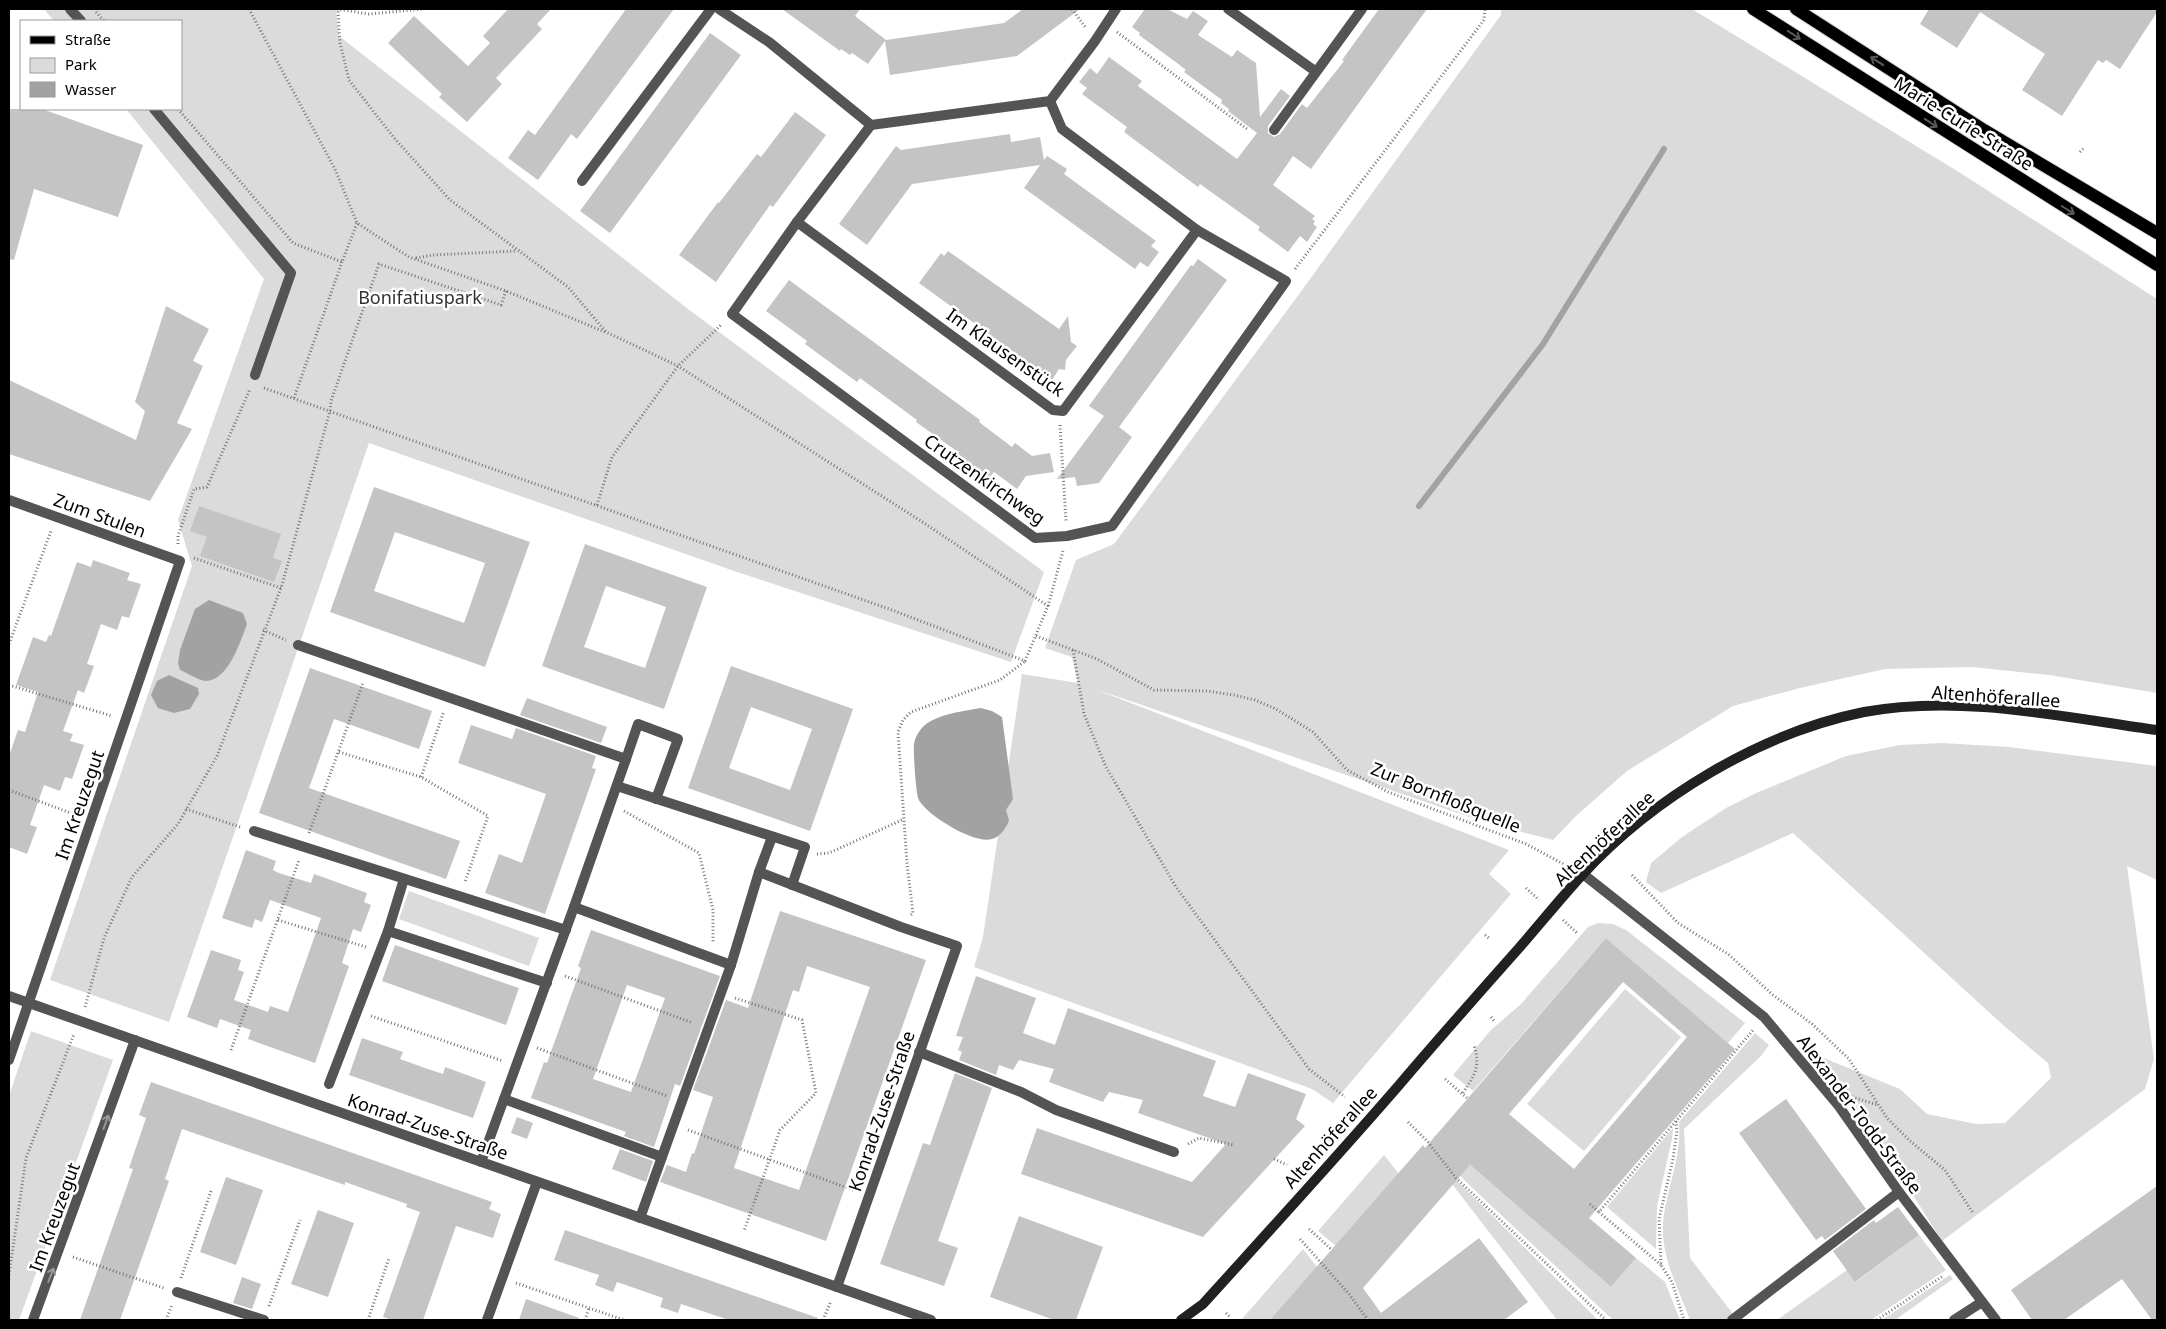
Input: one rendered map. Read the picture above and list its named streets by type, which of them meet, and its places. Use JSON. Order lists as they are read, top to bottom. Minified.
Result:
{"streets":{"main road":["Marie-Curie-Straße"],"street":["Im Klausenstück","Crutzenkirchweg","Zum Stulen","Altenhöferallee","Im Kreuzegut","Konrad-Zuse-Straße","Alexander-Todd-Straße"],"path":["Zur Bornfloßquelle"]},"crossings":[["Zum Stulen","Im Kreuzegut"],["Altenhöferallee","Alexander-Todd-Straße"],["Im Kreuzegut","Konrad-Zuse-Straße"]],"one_way":["Im Kreuzegut"],"parks":["Bonifatiuspark"],"legend":["Straße","Park","Wasser"]}
